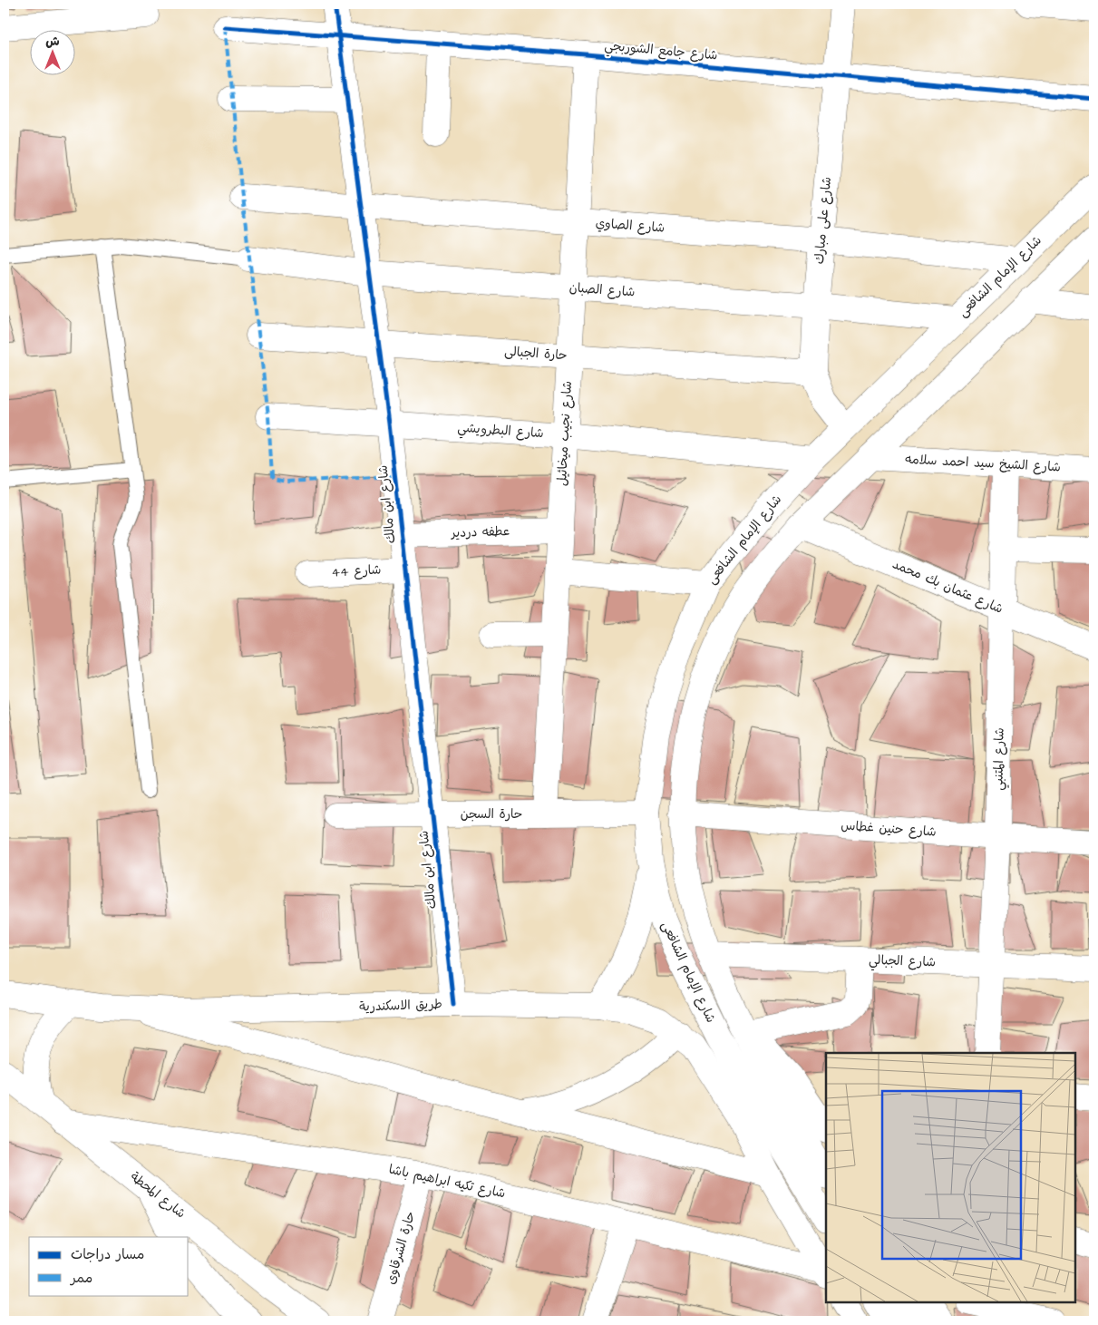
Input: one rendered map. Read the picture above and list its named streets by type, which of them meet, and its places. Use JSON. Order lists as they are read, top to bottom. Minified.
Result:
{"streets":{"street":["شارع جامع الشوربجي","شارع على مبارك","شارع الصاوي","شارع الإمام الشافعى","شارع الصبان","حارة الجبالى","شارع البطرويشي","شارع نجيب ميخائيل","شارع الشيخ سيد احمد سلامه","شارع ابن مالك","عطفه دردير","شارع 44","شارع عثمان بك محمد","شارع المتنبي","حارة السجن","شارع حنين غطاس","شارع الجبالي","طريق الاسكندرية","شارع تكيه ابراهيم باشا","شارع المحطة","حارة الشرقاوى"]},"crossings":[["شارع جامع الشوربجي","شارع على مبارك"],["شارع جامع الشوربجي","شارع نجيب ميخائيل"],["شارع جامع الشوربجي","شارع ابن مالك"],["شارع على مبارك","شارع الصاوي"],["شارع على مبارك","شارع الإمام الشافعى"],["شارع على مبارك","شارع الصبان"],["شارع على مبارك","حارة الجبالى"],["شارع الصاوي","شارع الإمام الشافعى"],["شارع الصاوي","شارع نجيب ميخائيل"],["شارع الصاوي","شارع ابن مالك"],["شارع الإمام الشافعى","شارع الصبان"],["شارع الإمام الشافعى","شارع البطرويشي"],["شارع الإمام الشافعى","حارة السجن"],["شارع الصبان","شارع نجيب ميخائيل"],["شارع الصبان","شارع ابن مالك"],["حارة الجبالى","شارع نجيب ميخائيل"],["حارة الجبالى","شارع ابن مالك"],["شارع البطرويشي","شارع نجيب ميخائيل"],["شارع البطرويشي","شارع ابن مالك"],["شارع نجيب ميخائيل","عطفه دردير"],["شارع نجيب ميخائيل","حارة السجن"],["شارع الشيخ سيد احمد سلامه","شارع المتنبي"],["شارع ابن مالك","عطفه دردير"],["شارع ابن مالك","شارع 44"],["شارع ابن مالك","حارة السجن"],["شارع ابن مالك","طريق الاسكندرية"],["شارع عثمان بك محمد","شارع المتنبي"],["شارع المتنبي","شارع حنين غطاس"],["شارع المتنبي","شارع الجبالي"],["طريق الاسكندرية","شارع تكيه ابراهيم باشا"],["شارع تكيه ابراهيم باشا","شارع المحطة"],["شارع تكيه ابراهيم باشا","حارة الشرقاوى"]],"legend":["مسار دراجات","ممر"],"north":"top"}
